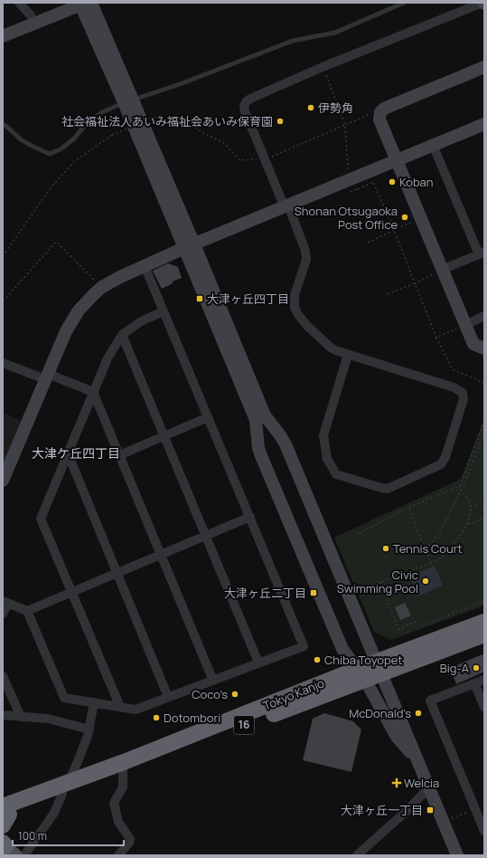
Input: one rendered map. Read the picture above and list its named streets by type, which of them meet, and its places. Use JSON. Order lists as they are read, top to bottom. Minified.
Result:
{"streets":{"highway":["Tokyo Kanjo","16"]},"districts":["大津ケ丘四丁目"],"places":{"other":["伊勢角","社会福祉法人あいみ福祉会あいみ保育園","Koban","Shonan Otsugaoka Post Office","Tennis Court","Civic Swimming Pool","Chiba Toyopet","Big-A","Coco's","McDonald's","Dotombori"],"transit":["大津ヶ丘四丁目","大津ヶ丘二丁目","大津ヶ丘一丁目"],"health":["Welcia"]},"scale_bar":"100 m"}
